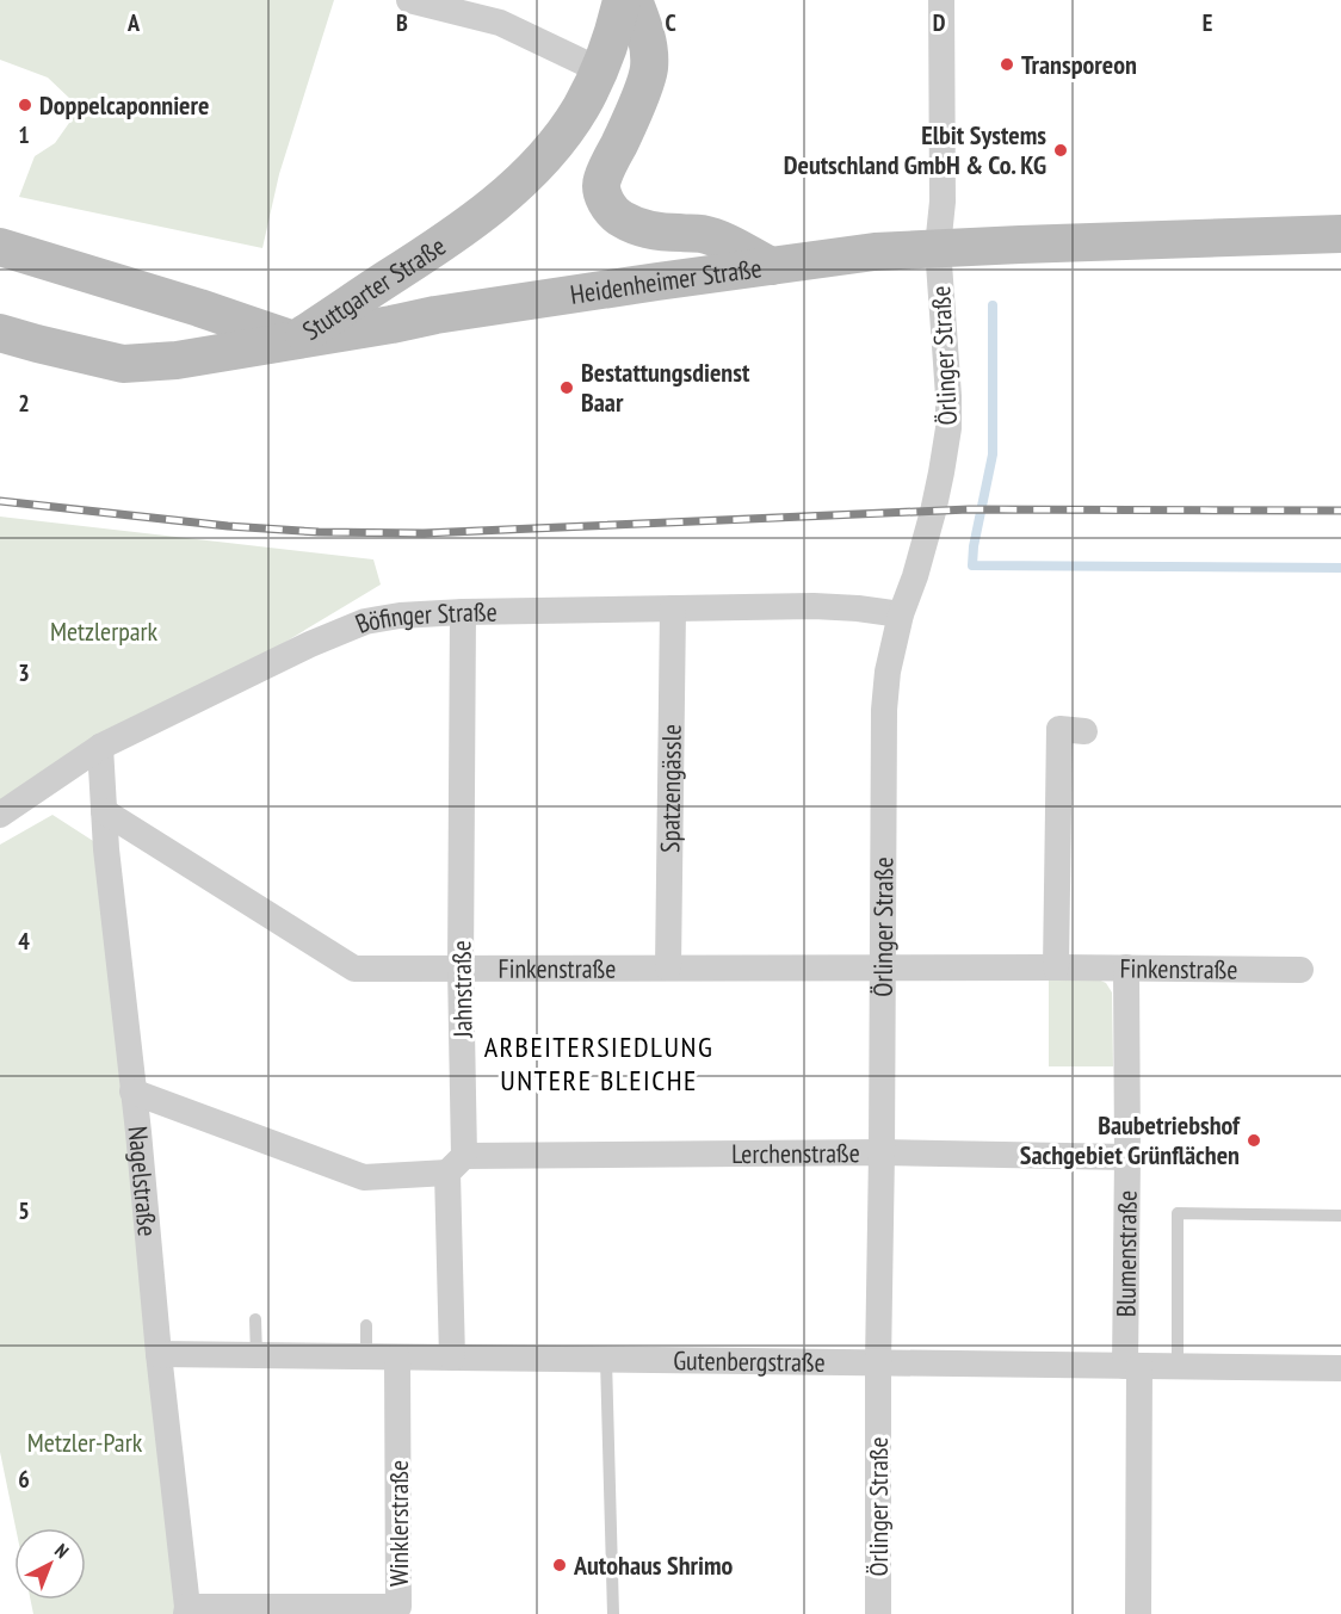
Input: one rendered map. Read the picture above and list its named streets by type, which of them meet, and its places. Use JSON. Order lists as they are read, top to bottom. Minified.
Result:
{"streets":{"main road":["Heidenheimer Straße","Stuttgarter Straße"],"street":["Örlinger Straße","Böfinger Straße","Spatzengässle","Finkenstraße","Jahnstraße","Lerchenstraße","Nagelstraße","Blumenstraße","Gutenbergstraße","Winklerstraße"]},"crossings":[["Heidenheimer Straße","Stuttgarter Straße"],["Heidenheimer Straße","Örlinger Straße"],["Örlinger Straße","Böfinger Straße"],["Örlinger Straße","Finkenstraße"],["Örlinger Straße","Lerchenstraße"],["Örlinger Straße","Gutenbergstraße"],["Böfinger Straße","Spatzengässle"],["Böfinger Straße","Jahnstraße"],["Böfinger Straße","Nagelstraße"],["Spatzengässle","Finkenstraße"],["Finkenstraße","Jahnstraße"],["Finkenstraße","Nagelstraße"],["Finkenstraße","Blumenstraße"],["Jahnstraße","Lerchenstraße"],["Jahnstraße","Gutenbergstraße"],["Lerchenstraße","Nagelstraße"],["Lerchenstraße","Blumenstraße"],["Nagelstraße","Gutenbergstraße"],["Nagelstraße","Winklerstraße"],["Blumenstraße","Gutenbergstraße"],["Gutenbergstraße","Winklerstraße"]],"districts":["ARBEITERSIEDLUNG UNTERE BLEICHE"],"parks":["Metzlerpark","Metzler-Park"],"places":["Transporeon","Doppelcaponniere","Elbit Systems Deutschland GmbH & Co. KG","Bestattungsdienst Baar","Baubetriebshof Sachgebiet Grünflächen","Autohaus Shrimo"],"north":"top right","grid":{"columns":["A","B","C","D","E"],"rows":["1","2","3","4","5","6"]}}
